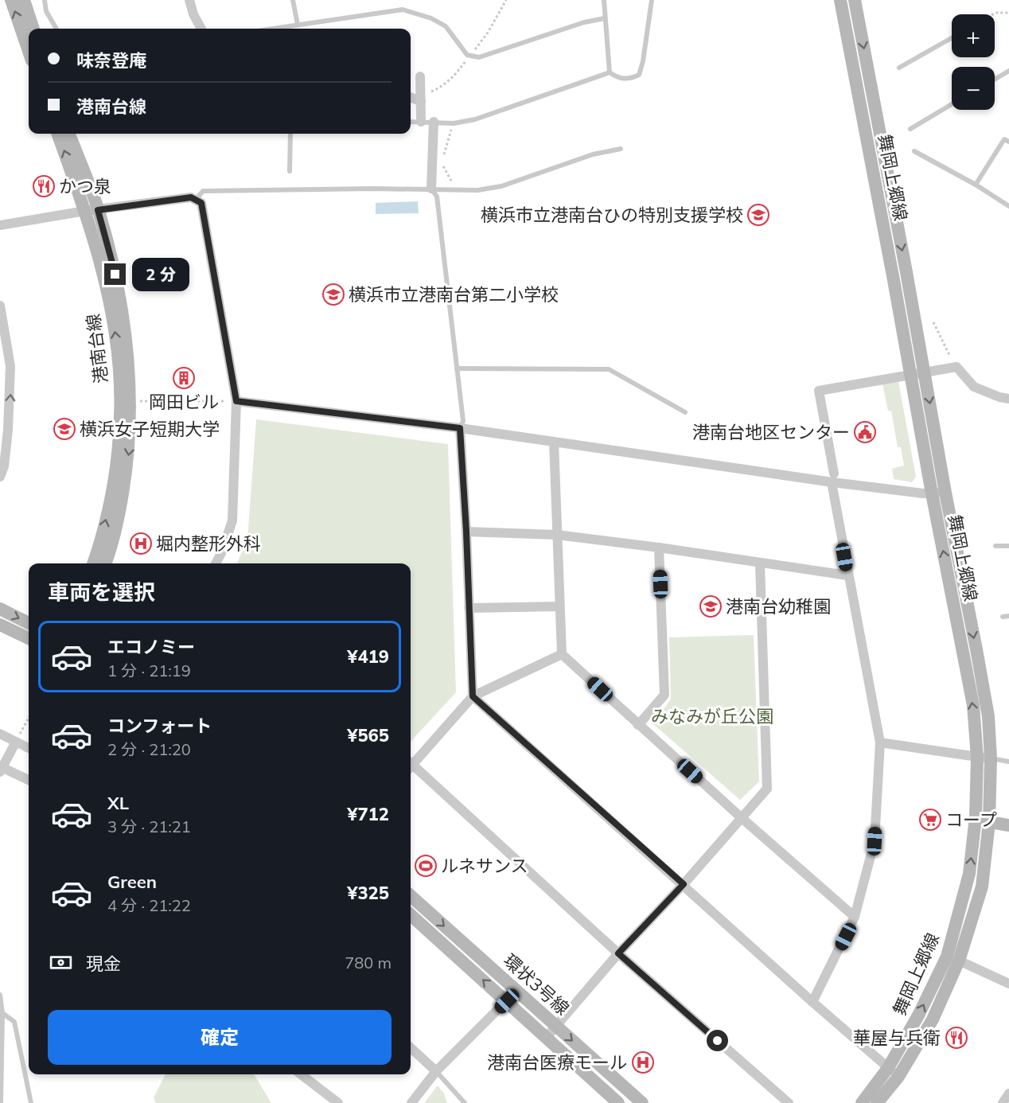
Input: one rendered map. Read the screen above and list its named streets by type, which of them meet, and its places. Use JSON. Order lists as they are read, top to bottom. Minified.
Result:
{"streets":{"street":["舞岡上郷線","港南台線","環状3号線"]},"parks":["みなみが丘公園"],"places":{"restaurant":["かつ泉","華屋与兵衛"],"school or university":["横浜市立港南台ひの特別支援学校","横浜市立港南台第二小学校","横浜女子短期大学","港南台幼稚園"],"building":["岡田ビル"],"public building":["港南台地区センター"],"hospital":["堀内整形外科","港南台医療モール"],"supermarket":["コープ"],"sports":["ルネサンス"]},"page":{"map_buttons":["+","−"],"banner":["味奈登庵","港南台線"],"bubble":"2 分","heading":"車両を選択","list":[{"name":"エコノミー","note":"1 分 · 21:19","value":"¥419"},{"name":"コンフォート","note":"2 分 · 21:20","value":"¥565"},{"name":"XL","note":"3 分 · 21:21","value":"¥712"},{"name":"Green","note":"4 分 · 21:22","value":"¥325"}],"pay":["現金","780 m"],"buttons":"確定"}}
